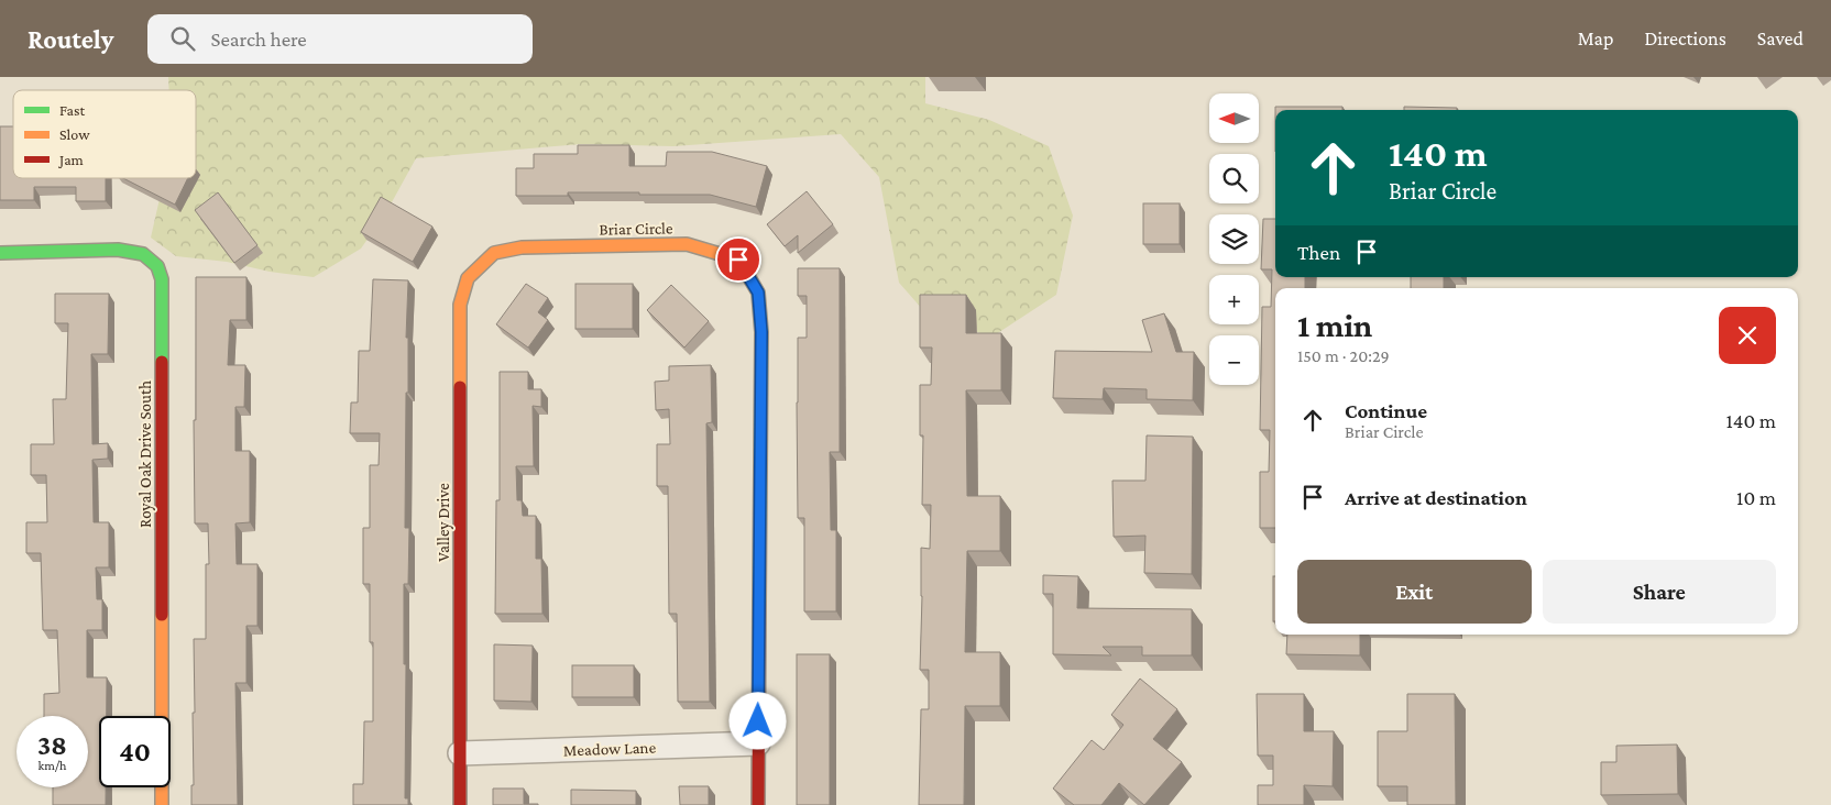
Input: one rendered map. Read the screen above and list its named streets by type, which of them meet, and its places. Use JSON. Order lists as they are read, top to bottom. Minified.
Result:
{"streets":{"street":["Briar Circle","Royal Oak Drive South","Valley Drive","Meadow Lane"]},"crossings":[["Briar Circle","Valley Drive"],["Briar Circle","Meadow Lane"],["Valley Drive","Meadow Lane"]],"legend":["Fast","Slow","Jam"],"north":"left","page":{"header":"Routely","search":"Search here","nav":["Map","Directions","Saved"],"map_buttons":["+","−"],"turn":["140 m","Briar Circle"],"then":"Then","heading":["1 min","150 m · 20:29"],"list":[{"name":"Continue","note":"Briar Circle","value":"140 m"},{"name":"Arrive at destination","value":"10 m"}],"buttons":["Exit","Share"],"speed":"38 km/h","limit":"40"}}
